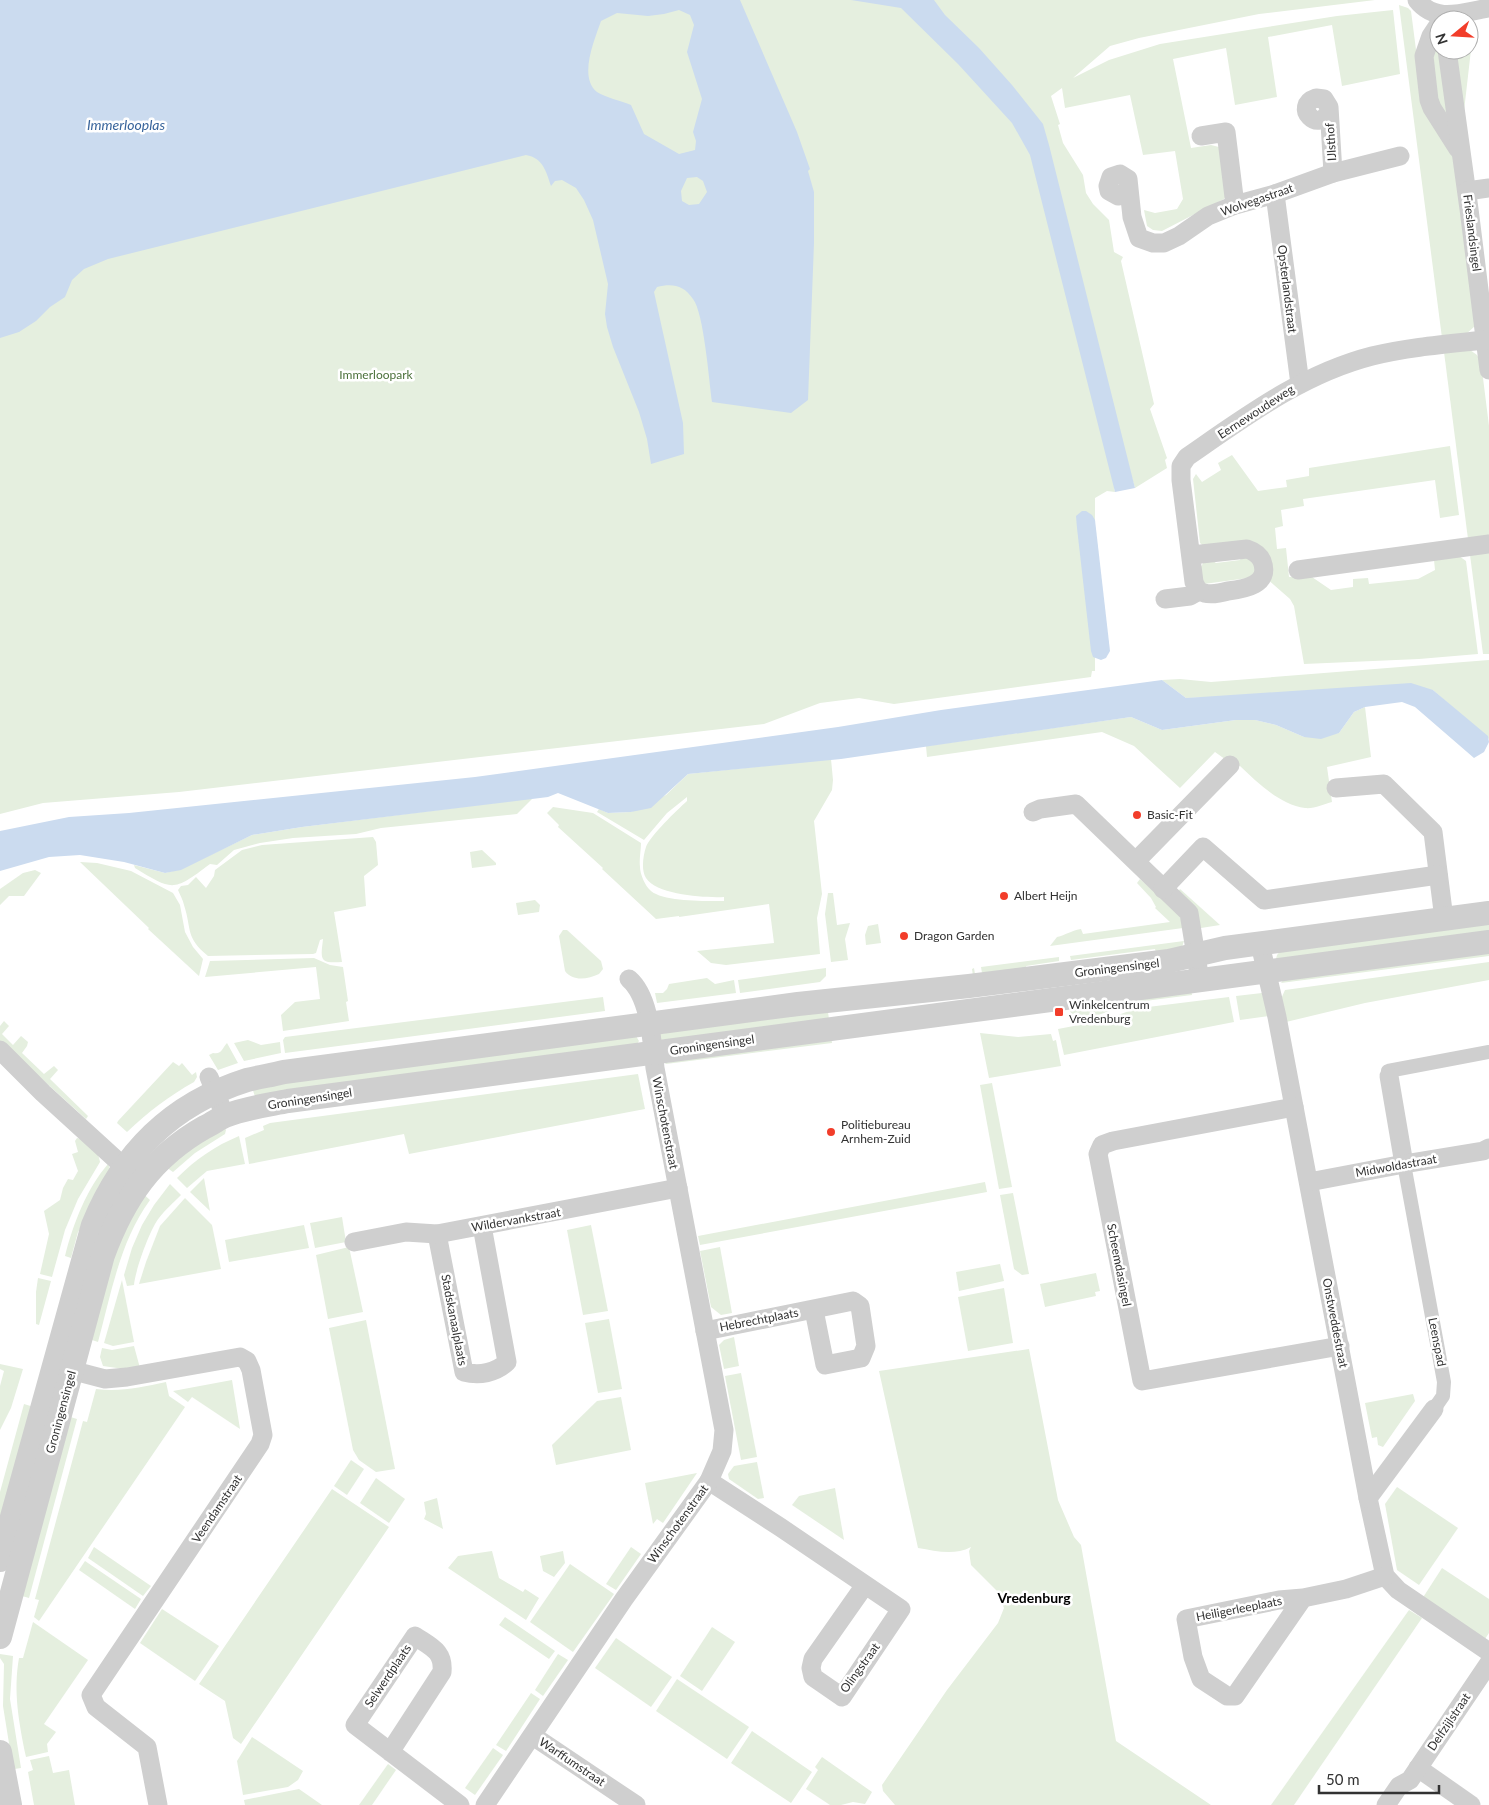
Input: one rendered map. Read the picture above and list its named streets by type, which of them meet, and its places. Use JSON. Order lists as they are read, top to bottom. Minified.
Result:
{"streets":{"street":["IJlsthof","Wolvegastraat","Frieslandsingel","Opsterlandstraat","Eernewoudeweg","Groningensingel","Winschotenstraat","Midwoldastraat","Wildervankstraat","Scheemdasingel","Stadskanaalplaats","Hebrechtplaats","Onstweddestraat","Leenspad","Veendamstraat","Heiligerleeplaats","Olingstraat","Selwerdplaats","Delfzijlstraat","Warffumstraat"]},"crossings":[["IJlsthof","Wolvegastraat"],["Wolvegastraat","Opsterlandstraat"],["Frieslandsingel","Eernewoudeweg"],["Opsterlandstraat","Eernewoudeweg"],["Groningensingel","Winschotenstraat"],["Groningensingel","Onstweddestraat"],["Groningensingel","Veendamstraat"],["Winschotenstraat","Wildervankstraat"],["Winschotenstraat","Hebrechtplaats"],["Winschotenstraat","Olingstraat"],["Winschotenstraat","Warffumstraat"],["Midwoldastraat","Onstweddestraat"],["Midwoldastraat","Leenspad"],["Wildervankstraat","Stadskanaalplaats"],["Scheemdasingel","Onstweddestraat"],["Onstweddestraat","Leenspad"],["Onstweddestraat","Heiligerleeplaats"]],"districts":["Vredenburg"],"water":["Immerlooplas"],"parks":["Immerloopark"],"places":{"other":["Basic-Fit","Albert Heijn","Dragon Garden","Politiebureau Arnhem-Zuid"],"transit":["Winkelcentrum Vredenburg"]},"scale_bar":"50 m","north":"left"}
